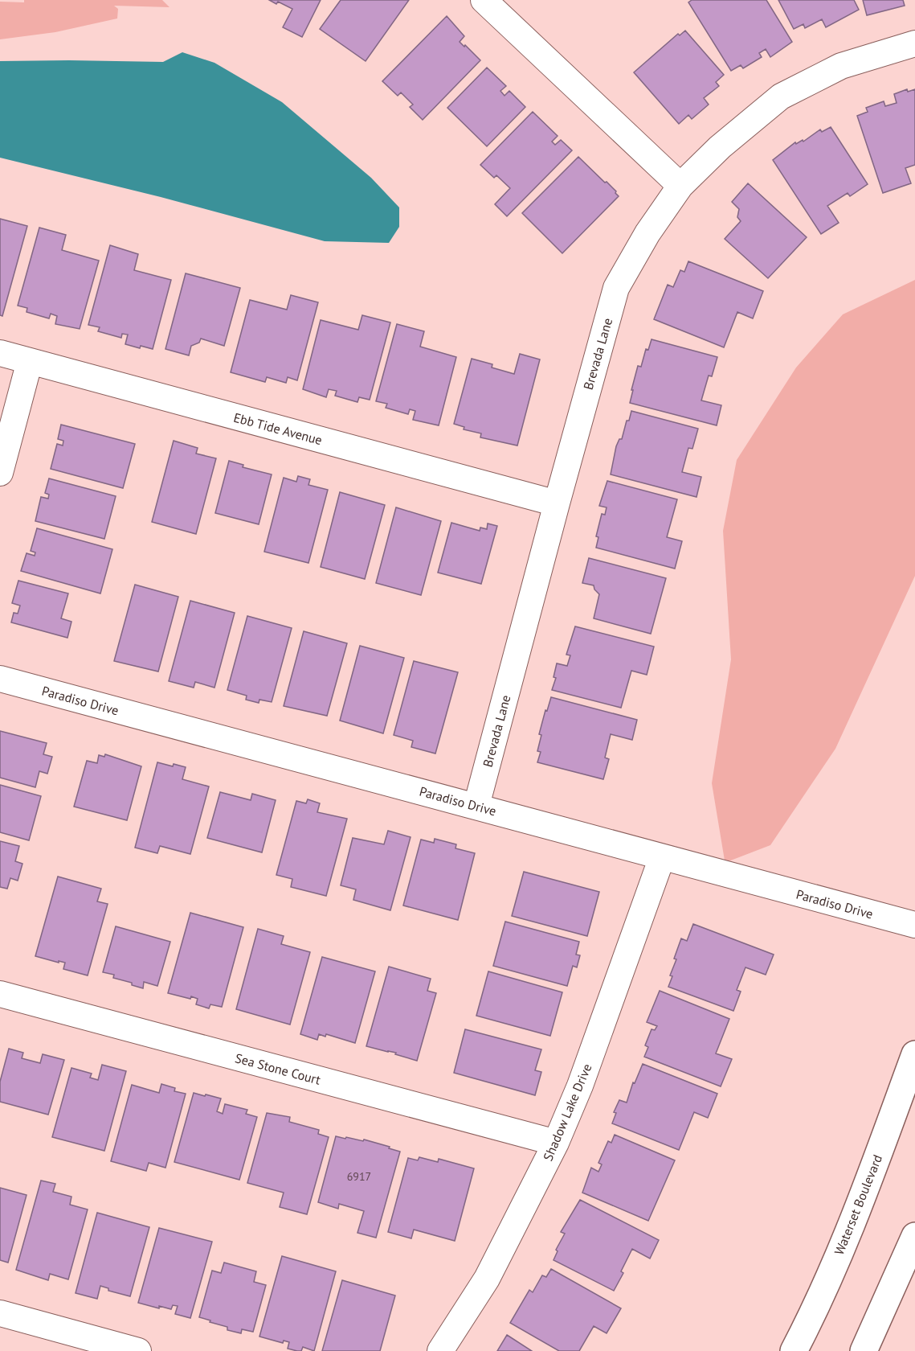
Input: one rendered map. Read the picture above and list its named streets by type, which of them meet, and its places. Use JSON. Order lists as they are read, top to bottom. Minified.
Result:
{"streets":{"street":["Brevada Lane","Ebb Tide Avenue","Paradiso Drive","Sea Stone Court","Shadow Lake Drive","Waterset Boulevard"]},"crossings":[["Brevada Lane","Ebb Tide Avenue"],["Brevada Lane","Paradiso Drive"],["Paradiso Drive","Shadow Lake Drive"],["Sea Stone Court","Shadow Lake Drive"]],"house_numbers":["6917"]}
